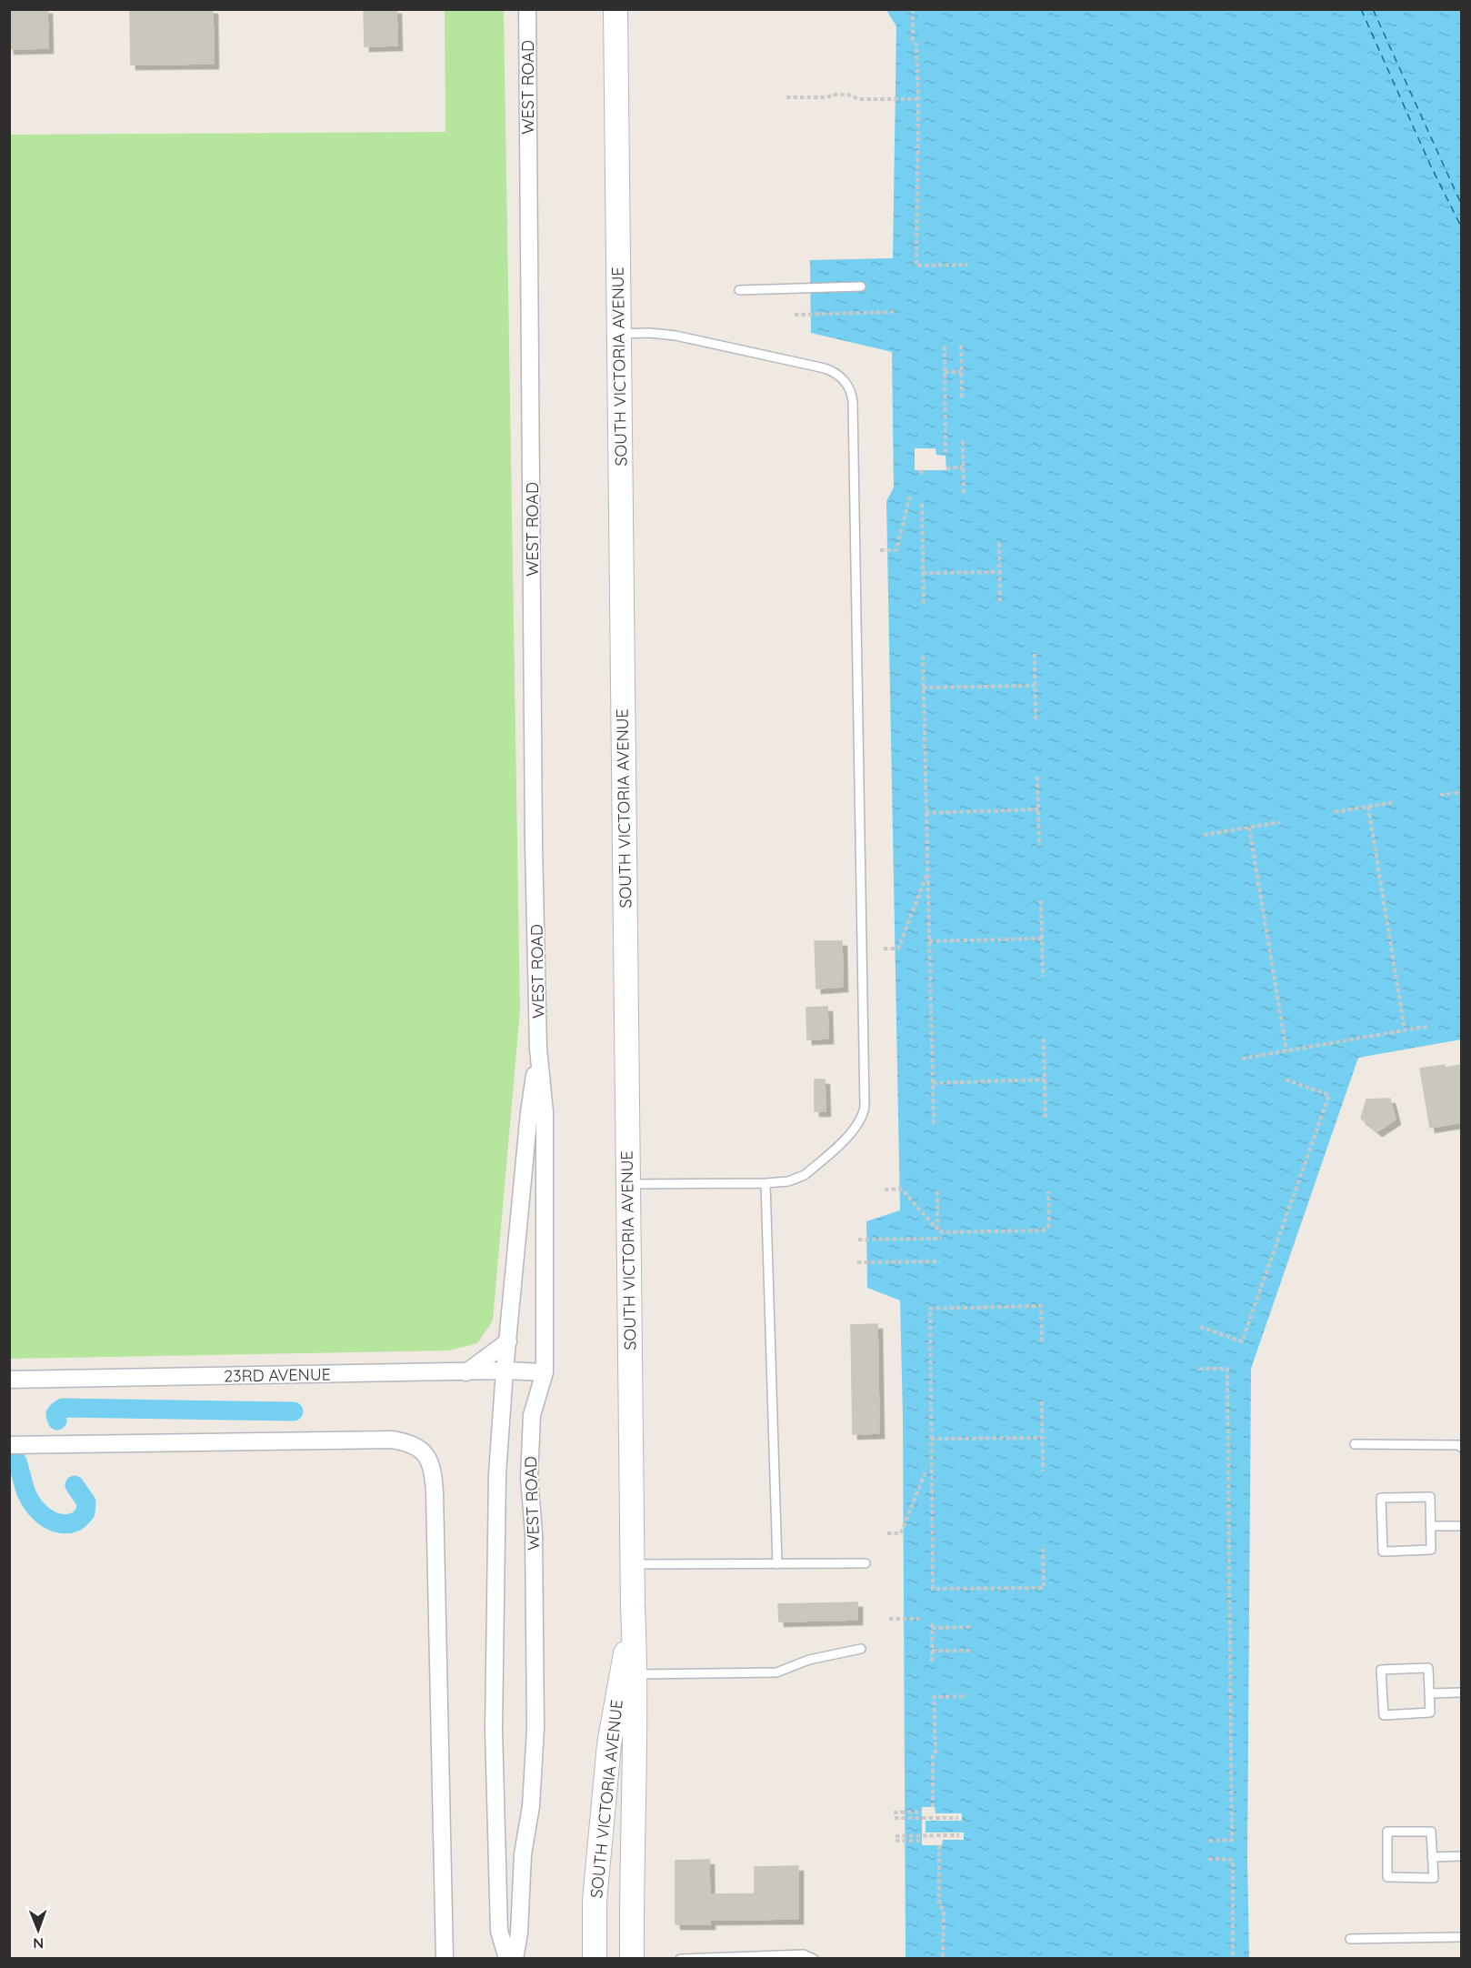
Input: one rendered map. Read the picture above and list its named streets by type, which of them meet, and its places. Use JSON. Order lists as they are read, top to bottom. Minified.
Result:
{"streets":{"street":["WEST ROAD","SOUTH VICTORIA AVENUE","23RD AVENUE"]},"crossings":[["WEST ROAD","23RD AVENUE"]],"north":"bottom"}
